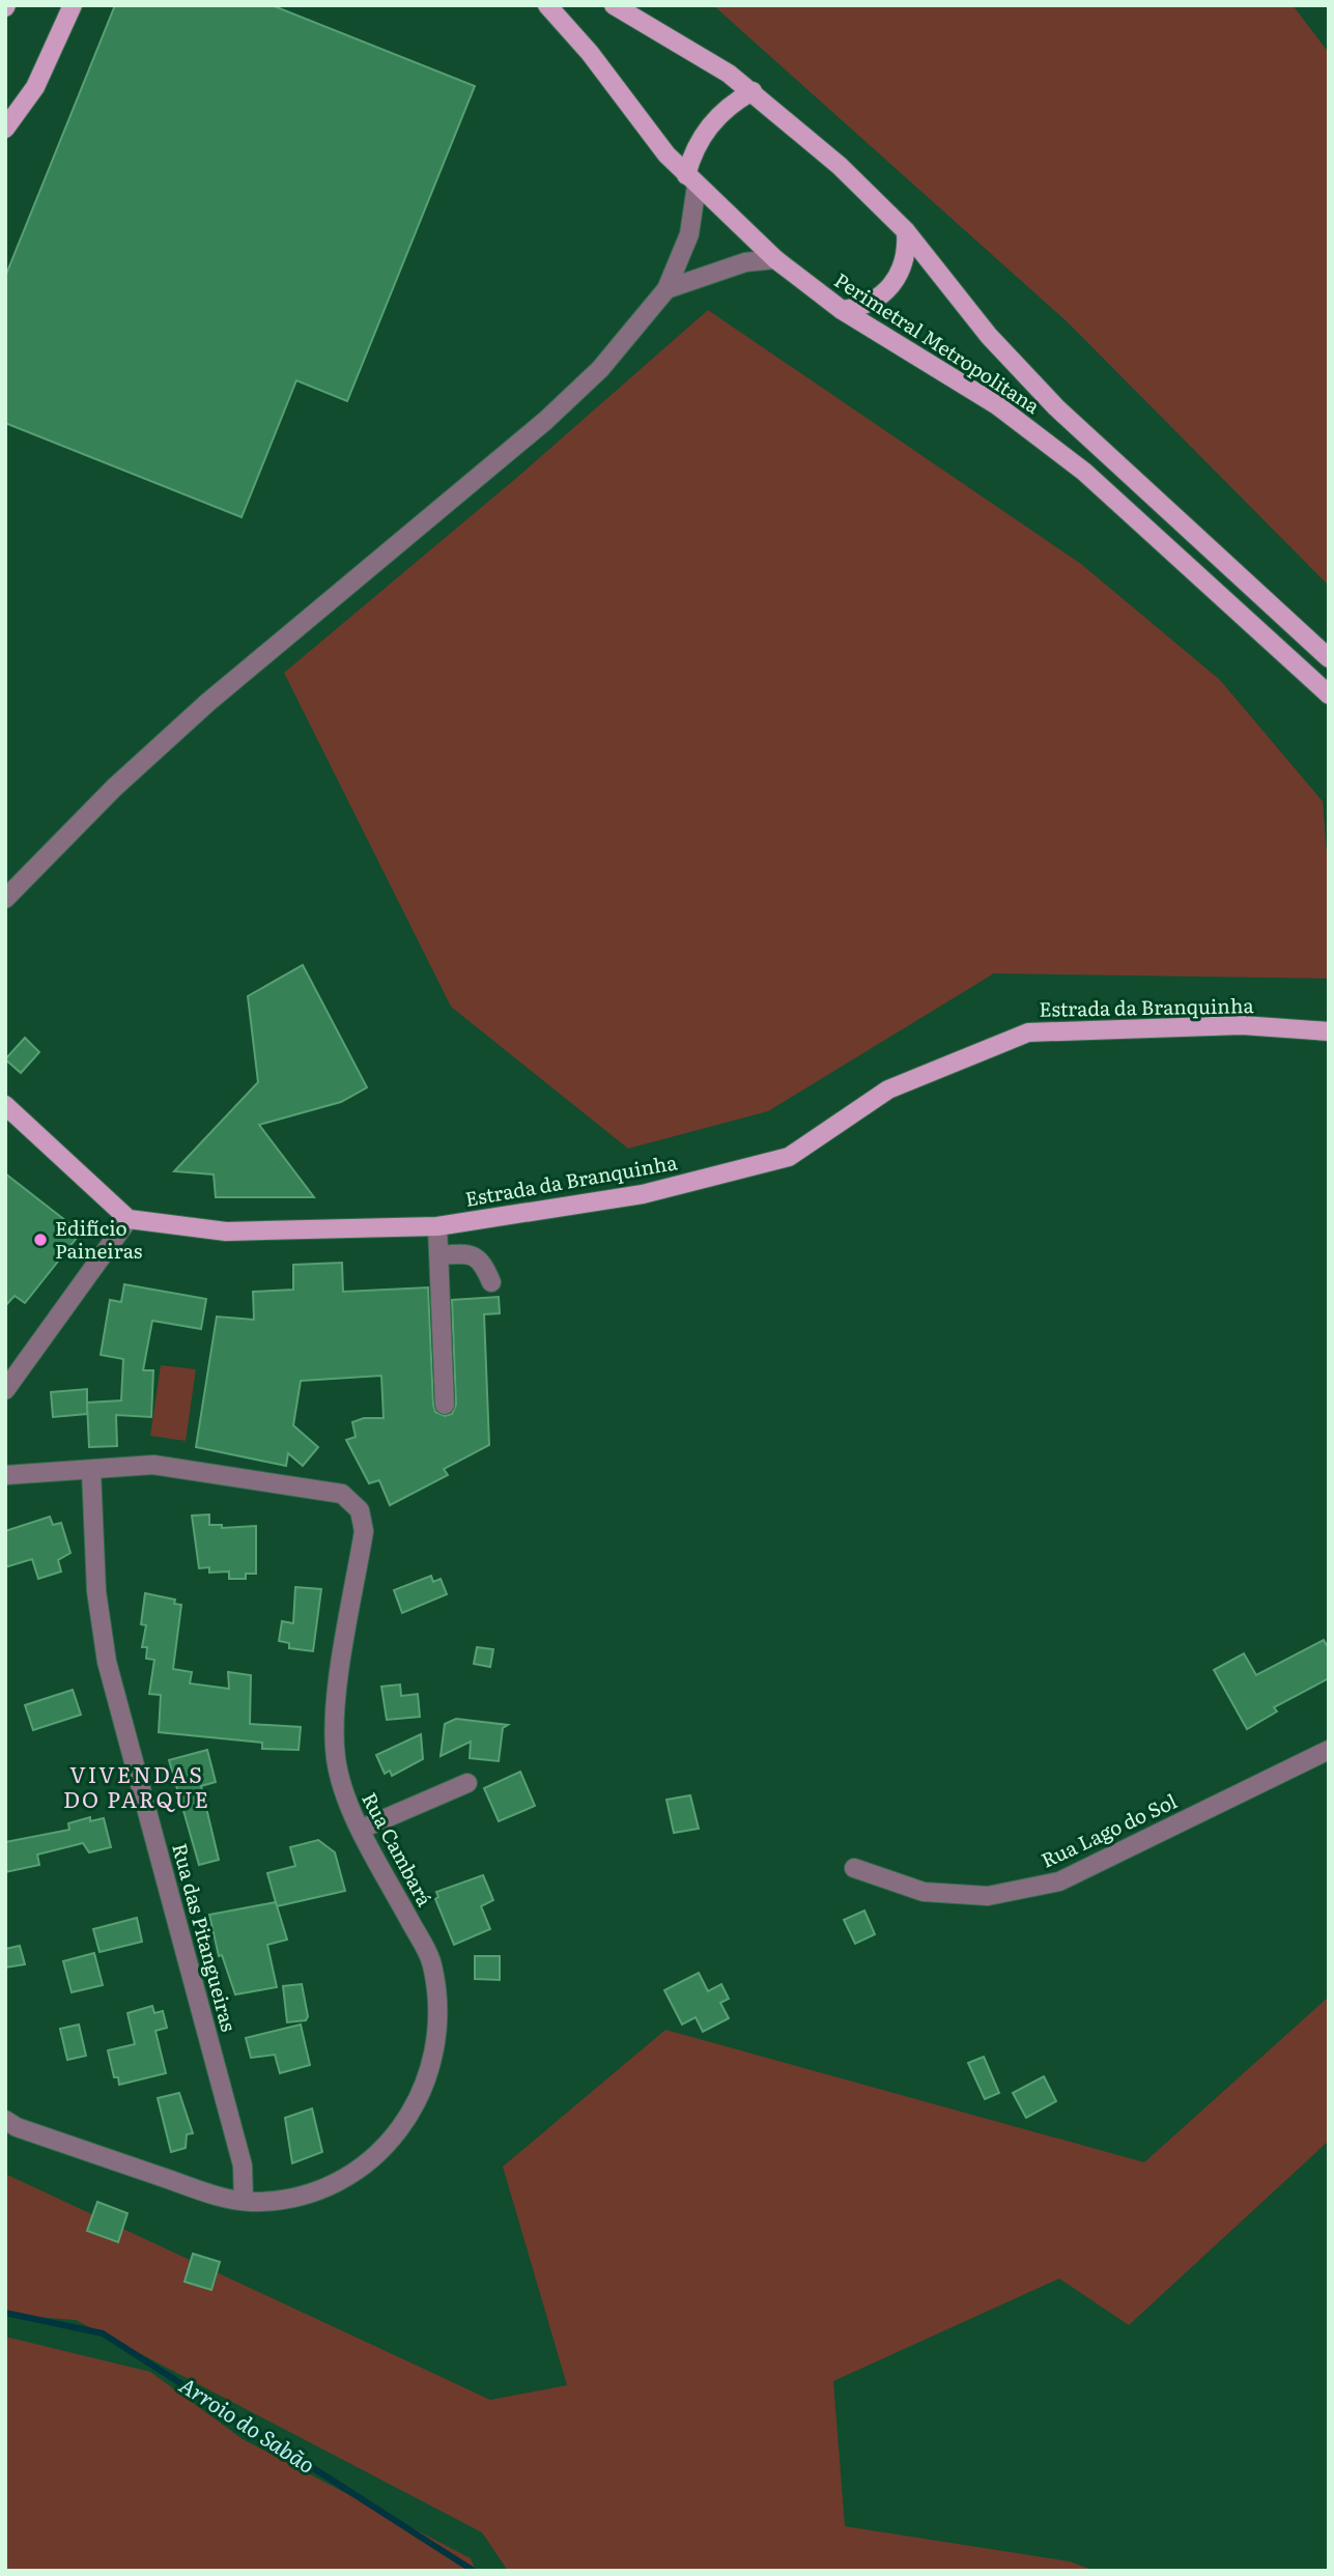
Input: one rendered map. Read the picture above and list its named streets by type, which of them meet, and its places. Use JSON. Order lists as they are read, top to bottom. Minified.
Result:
{"streets":{"main road":["Perimetral Metropolitana","Estrada da Branquinha"],"street":["Rua Lago do Sol","Rua Cambará","Rua das Pitangueiras"]},"crossings":[["Rua Cambará","Rua das Pitangueiras"]],"districts":["VIVENDAS DO PARQUE"],"water":["Arroio do Sabão"],"places":["Edifício Paineiras"]}
